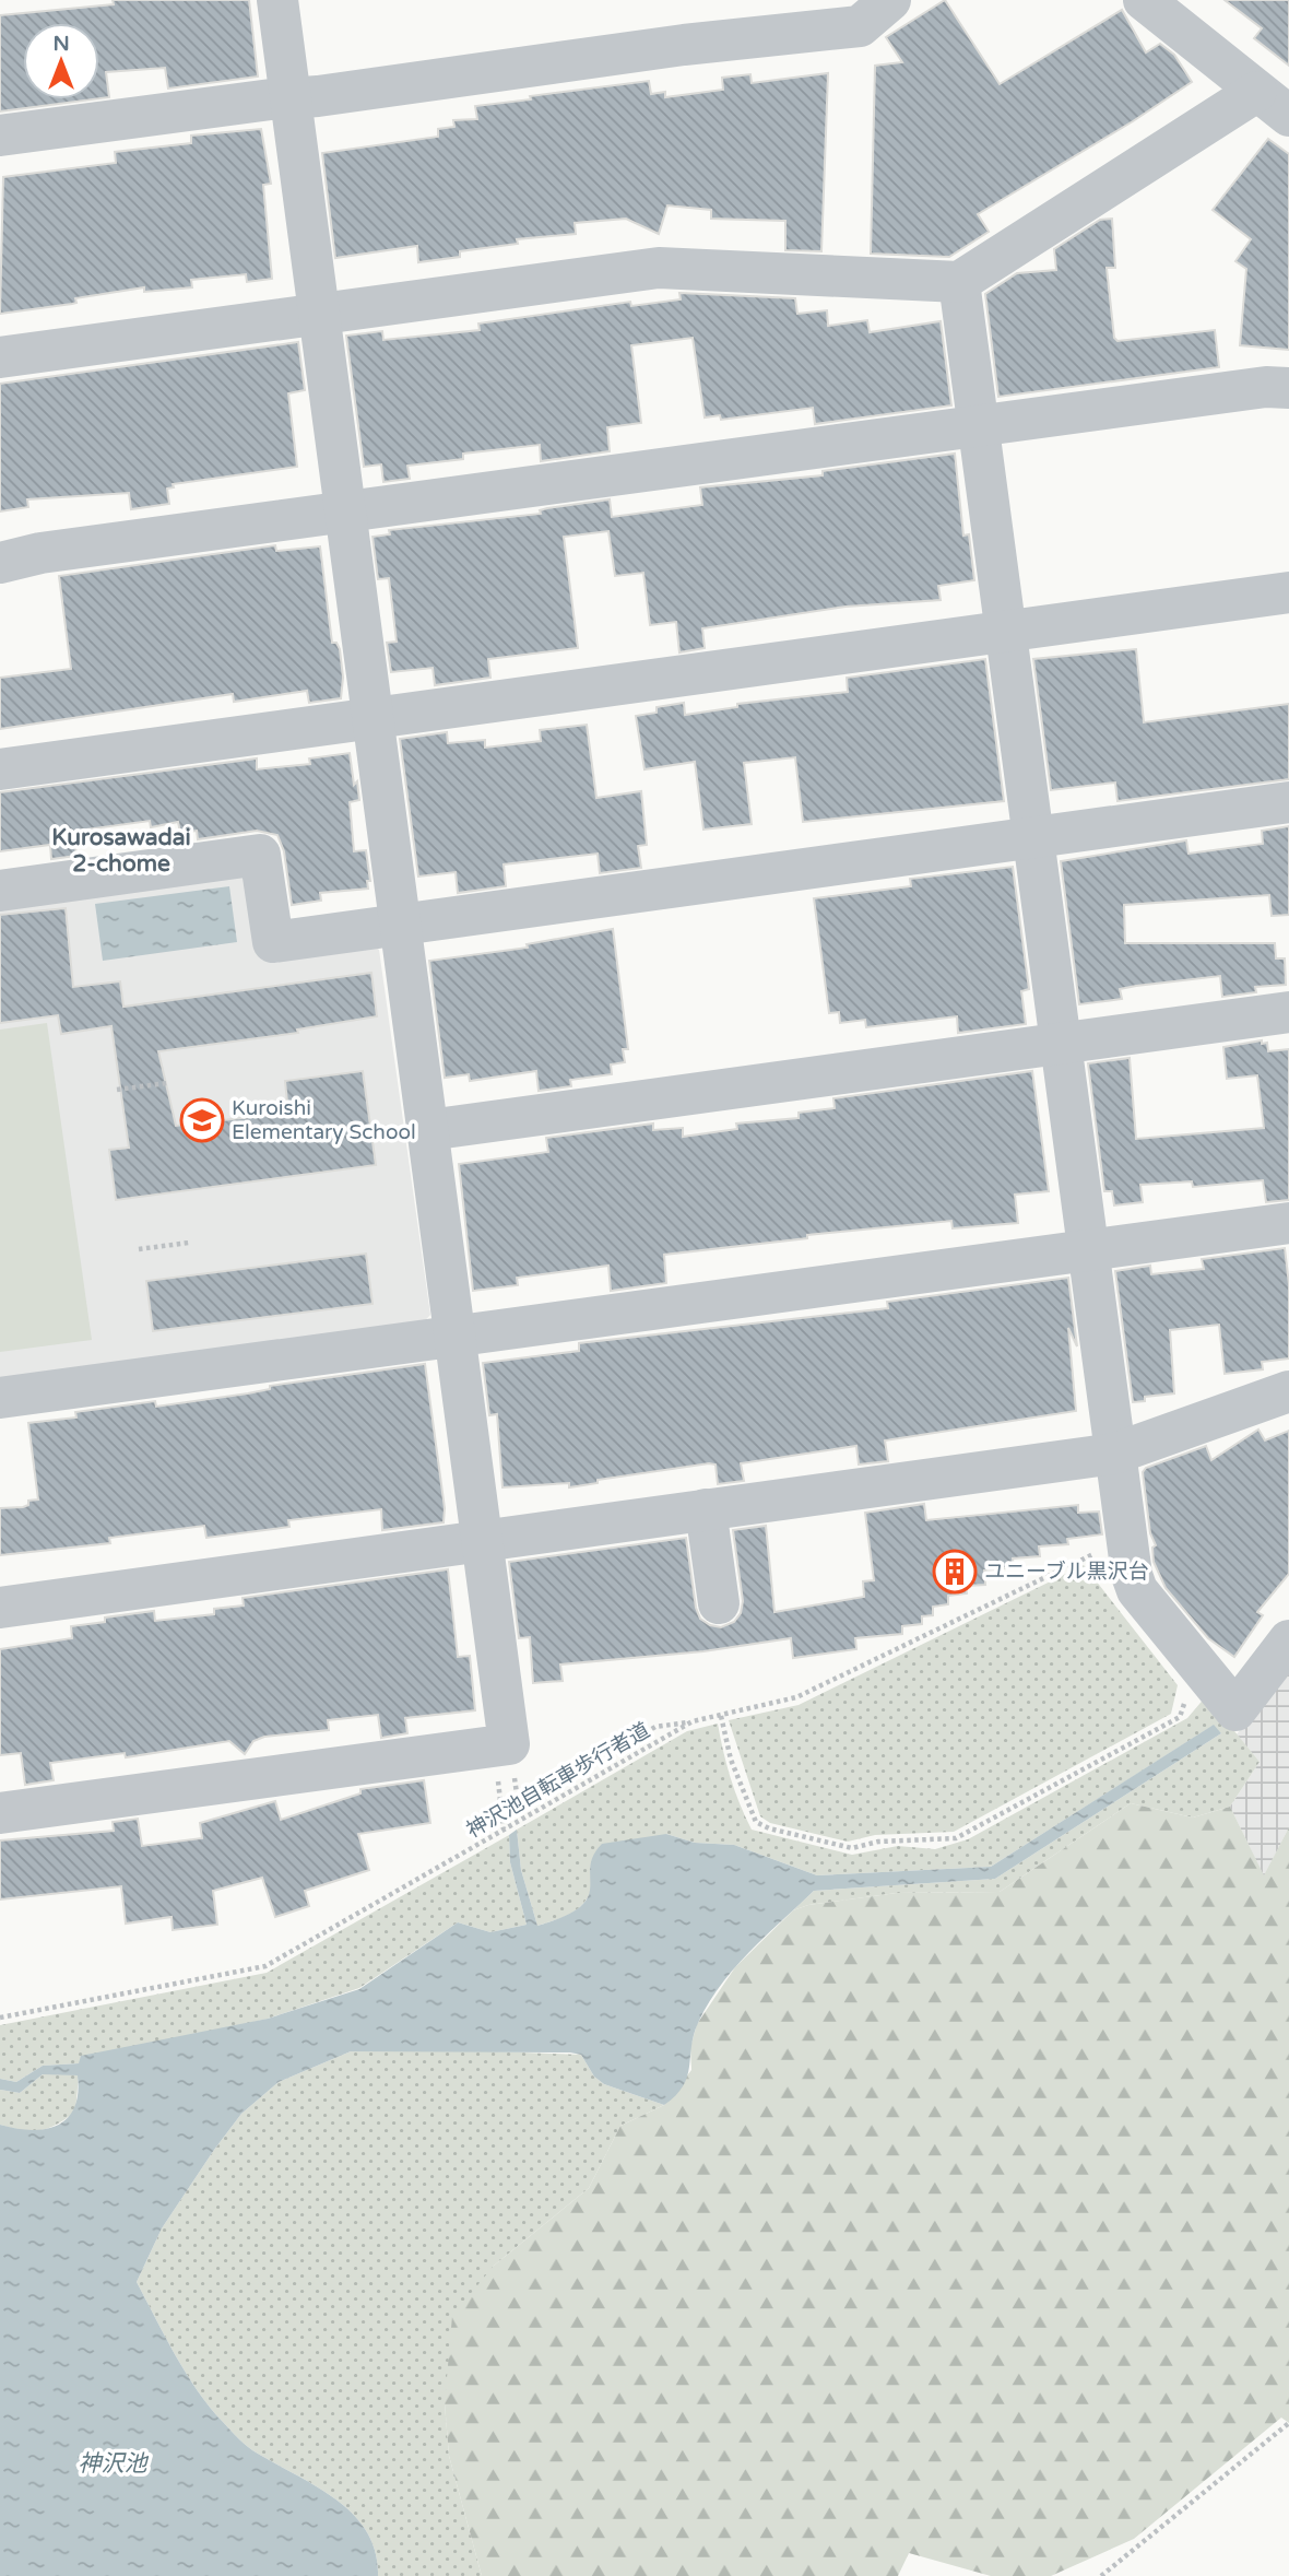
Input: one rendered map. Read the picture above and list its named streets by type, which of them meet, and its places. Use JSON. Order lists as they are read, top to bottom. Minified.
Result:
{"streets":{"path":["神沢池自転車歩行者道"]},"districts":["Kurosawadai 2-chome"],"water":["神沢池"],"places":{"school or university":["Kuroishi Elementary School"],"building":["ユニーブル黒沢台"]},"north":"top"}
